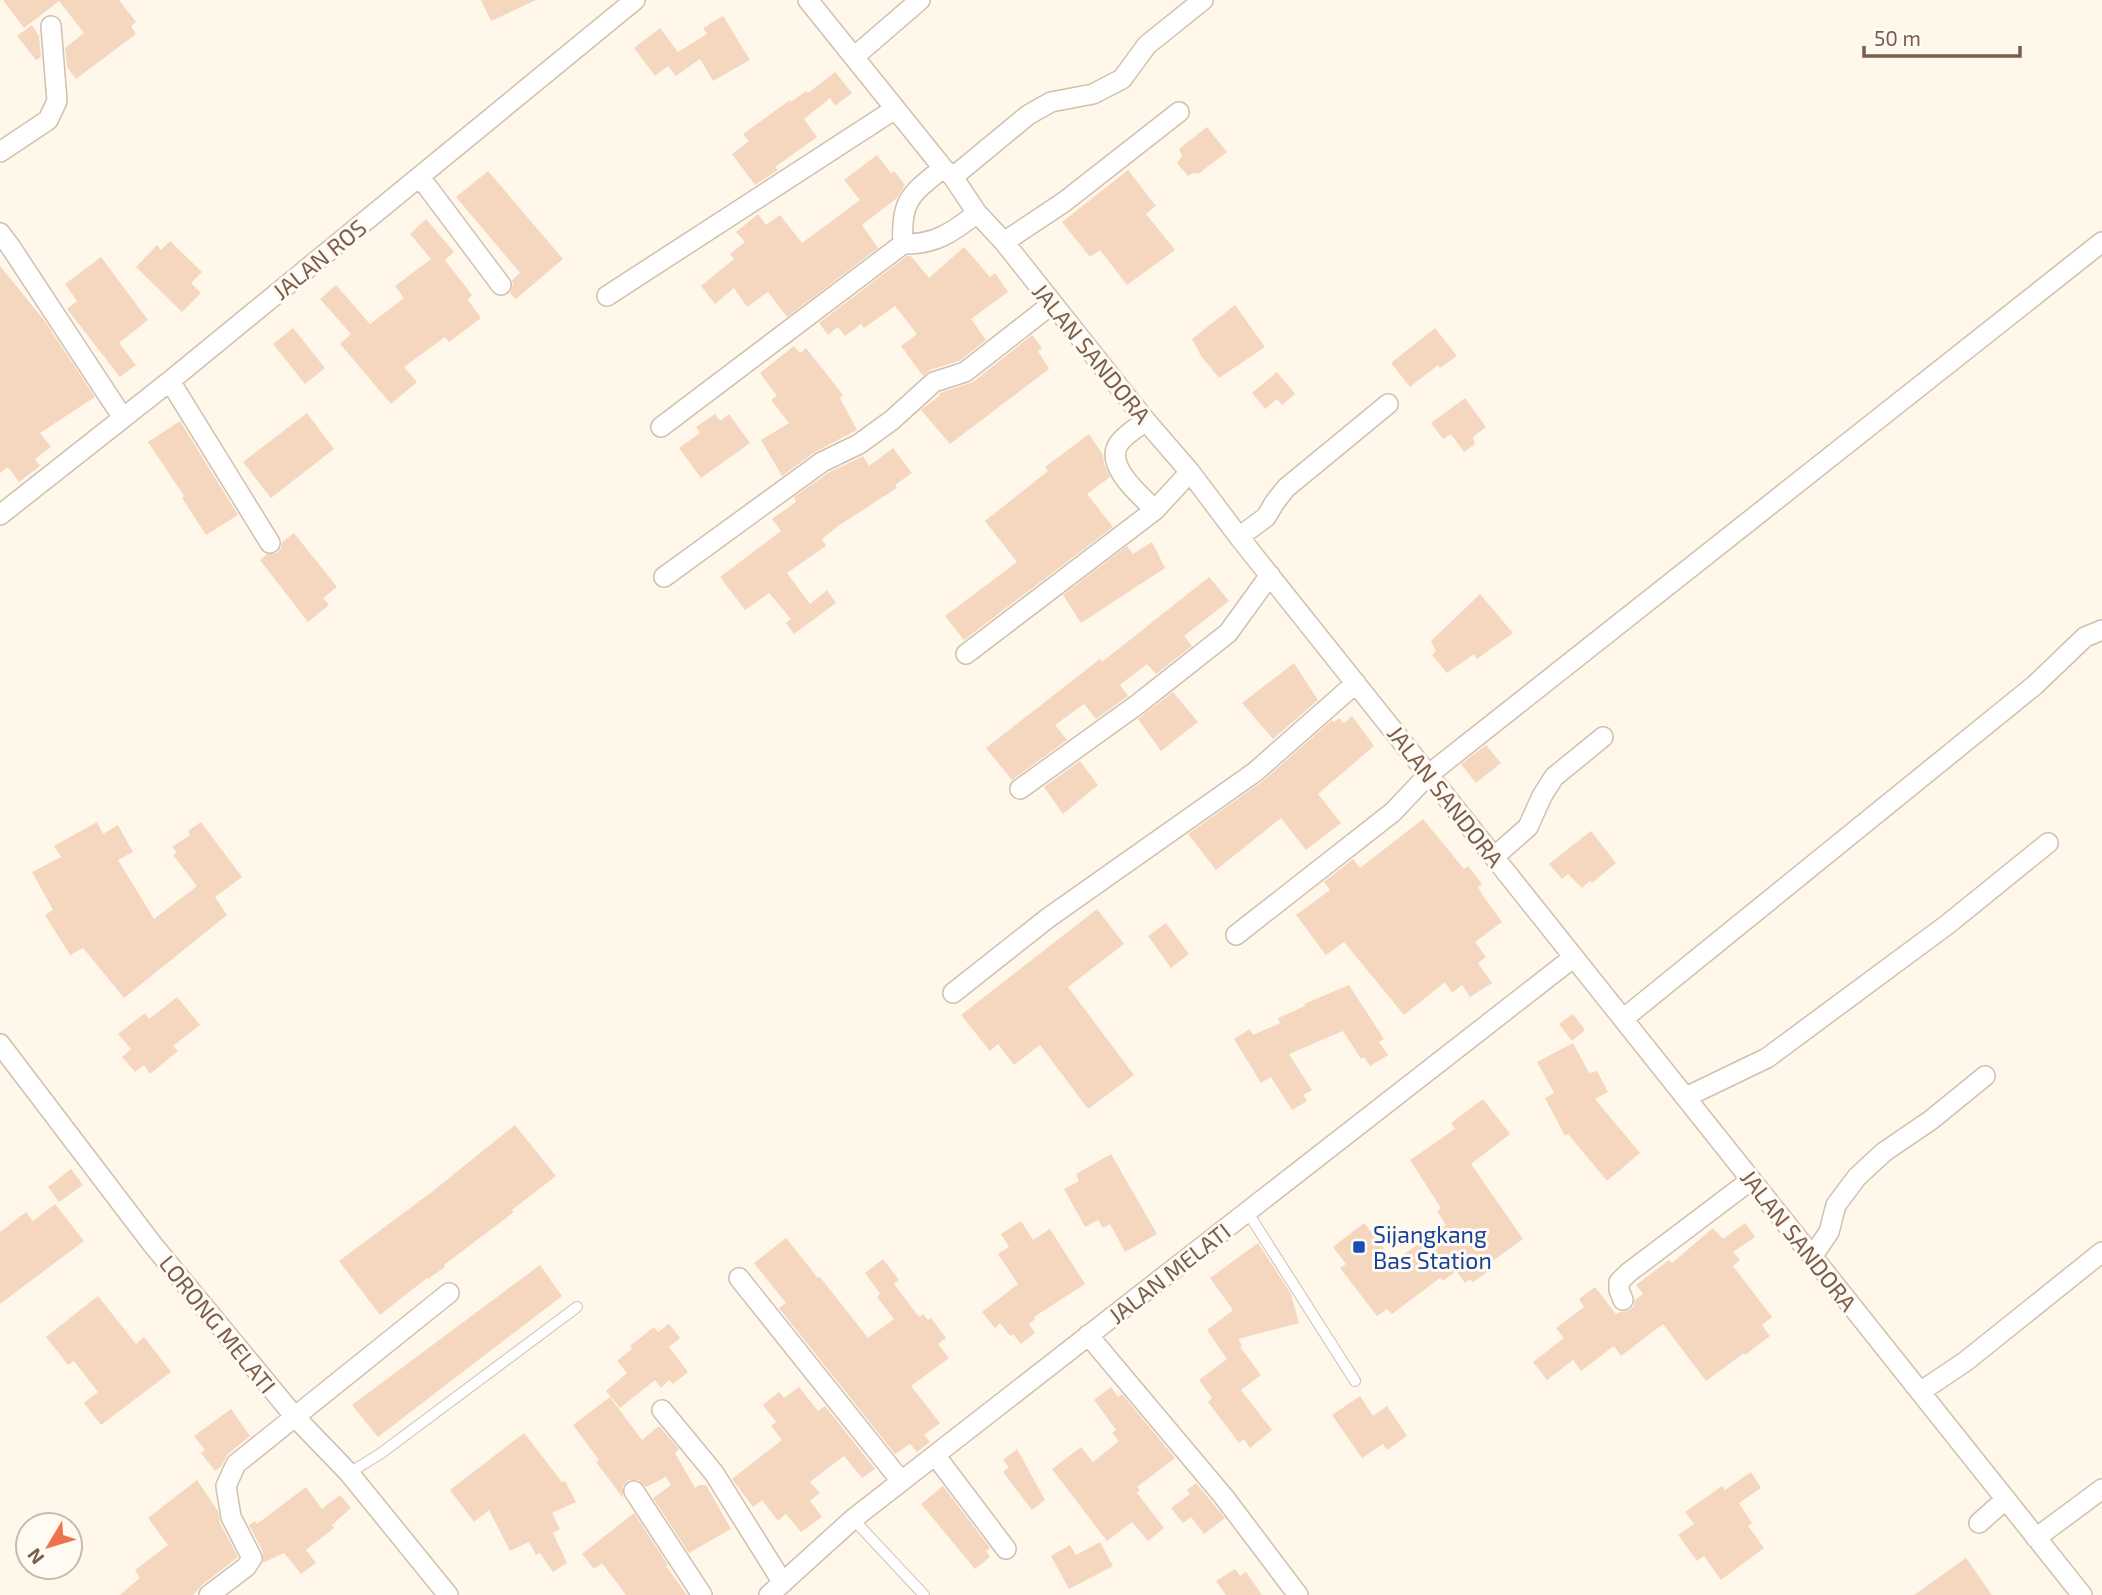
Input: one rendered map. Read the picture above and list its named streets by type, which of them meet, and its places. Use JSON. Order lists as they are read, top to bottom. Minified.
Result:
{"streets":{"street":["JALAN ROS","JALAN SANDORA","JALAN MELATI","LORONG MELATI"]},"crossings":[["JALAN SANDORA","JALAN MELATI"]],"places":{"transit":["Sijangkang Bas Station"]},"scale_bar":"50 m","north":"bottom left"}
